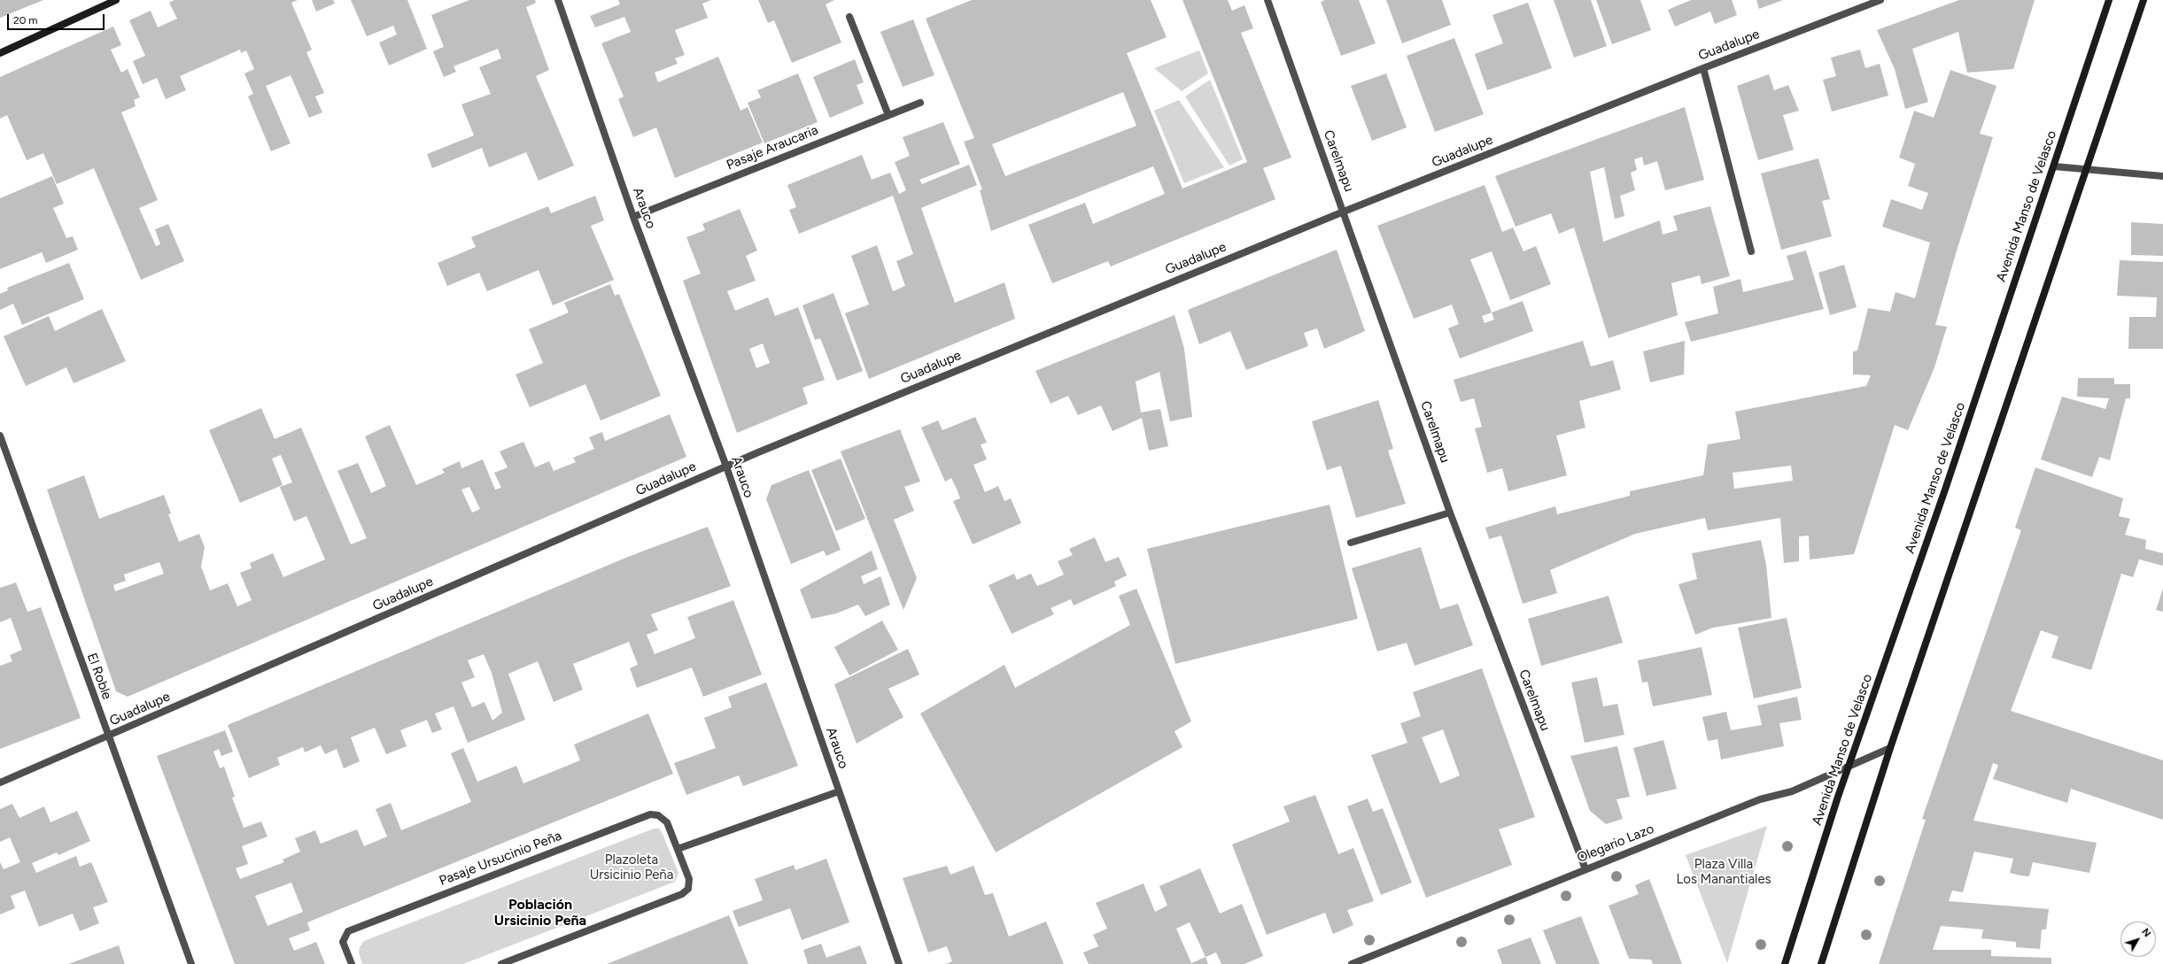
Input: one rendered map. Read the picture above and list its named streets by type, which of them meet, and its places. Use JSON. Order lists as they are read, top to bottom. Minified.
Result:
{"streets":{"main road":["Avenida Manso de Velasco"],"street":["Guadalupe","Pasaje Araucaria","Carelmapu","Arauco","El Roble","Olegario Lazo","Pasaje Ursucinio Peña"]},"crossings":[["Guadalupe","Carelmapu"],["Guadalupe","Arauco"],["Guadalupe","El Roble"],["Pasaje Araucaria","Arauco"],["Carelmapu","Olegario Lazo"],["Avenida Manso de Velasco","Olegario Lazo"]],"districts":["Población Ursicinio Peña"],"parks":["Plazoleta Ursicinio Peña","Plaza Villa Los Manantiales"],"scale_bar":"20 m","north":"top right"}
